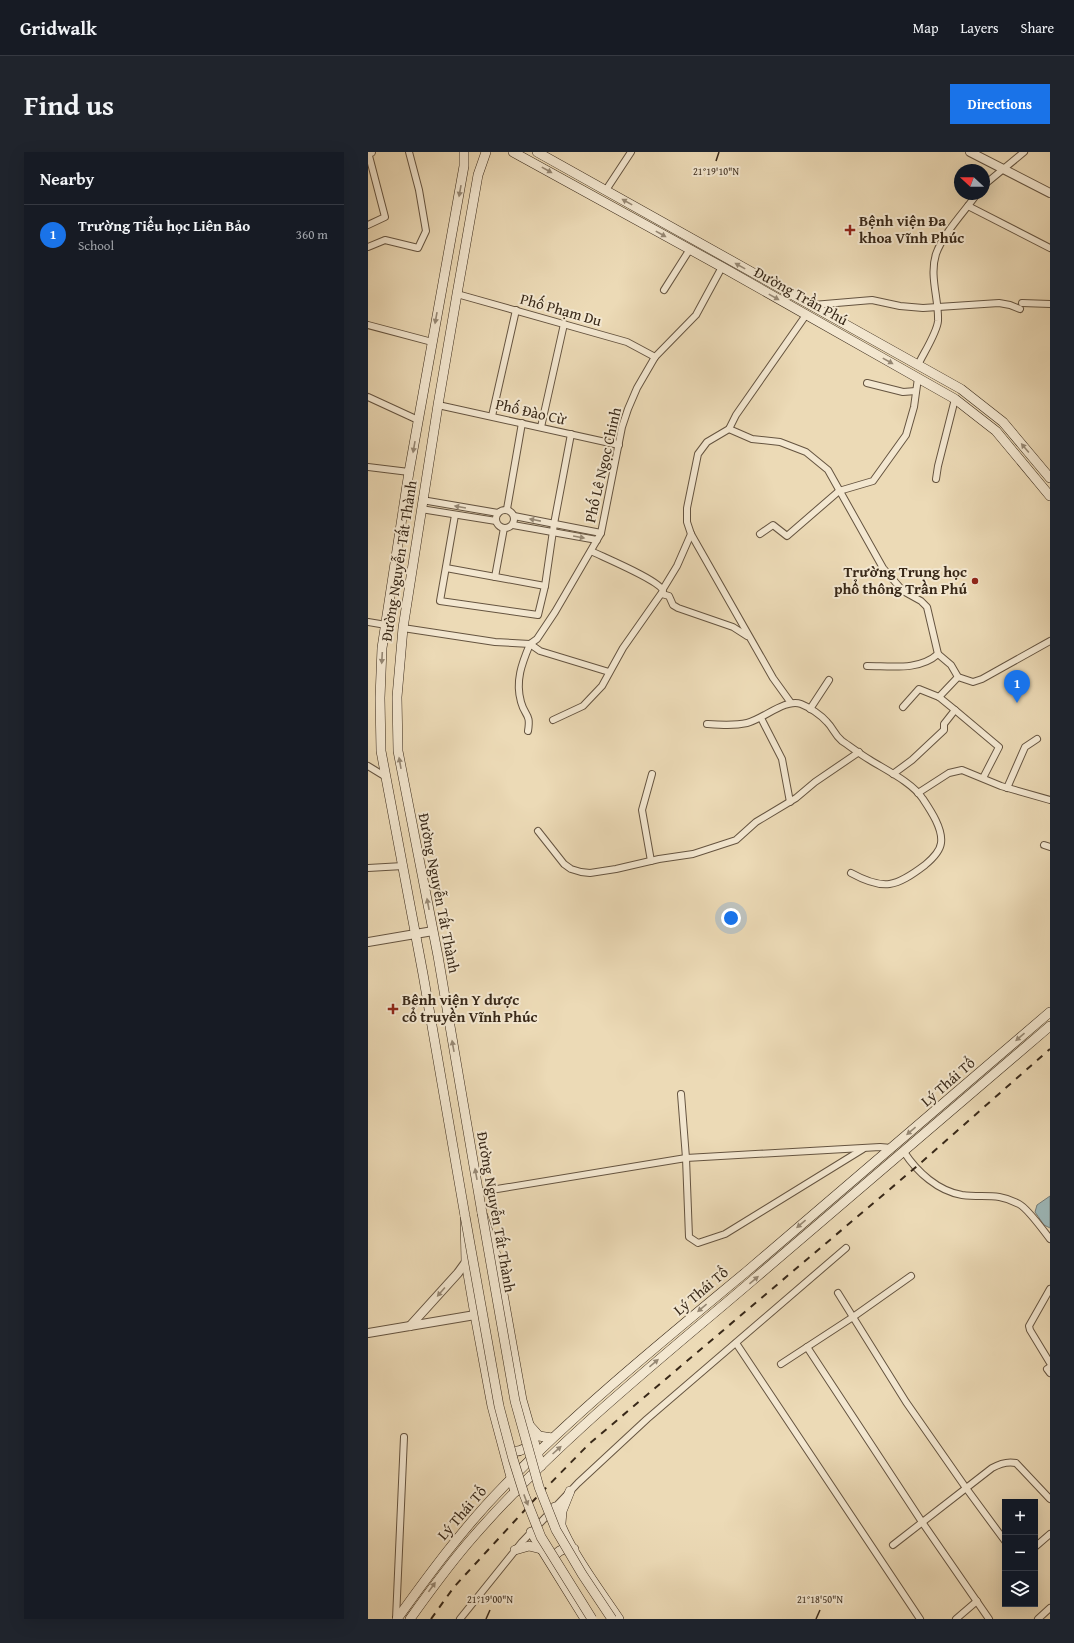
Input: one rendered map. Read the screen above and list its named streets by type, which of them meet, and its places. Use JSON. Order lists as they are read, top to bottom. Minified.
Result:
{"streets":{"main road":["Đường Trần Phú","Đường Nguyễn Tất Thành","Lý Thái Tổ"],"street":["Phố Phạm Du","Phố Đào Cừ","Phố Lê Ngọc Chinh"]},"crossings":[["Đường Trần Phú","Phố Lê Ngọc Chinh"],["Phố Phạm Du","Phố Lê Ngọc Chinh"],["Phố Phạm Du","Đường Nguyễn Tất Thành"],["Phố Đào Cừ","Phố Lê Ngọc Chinh"],["Phố Đào Cừ","Đường Nguyễn Tất Thành"]],"places":{"health":["Bệnh viện Đa khoa Vĩnh Phúc","Bệnh viện Y dược cổ truyền Vĩnh Phúc"],"other":["Trường Trung học phổ thông Trần Phú"]},"north":"left","page":{"header":"Gridwalk","nav":["Map","Layers","Share"],"title":"Find us","buttons":"Directions","heading":"Nearby","list":[{"mark":"1","name":"Trường Tiểu học Liên Bảo","note":"School","value":"360 m"}],"pins":"1","map_buttons":["+","−"]},"coordinates":["21°19'10\"N","21°19'00\"N","21°18'50\"N"]}
